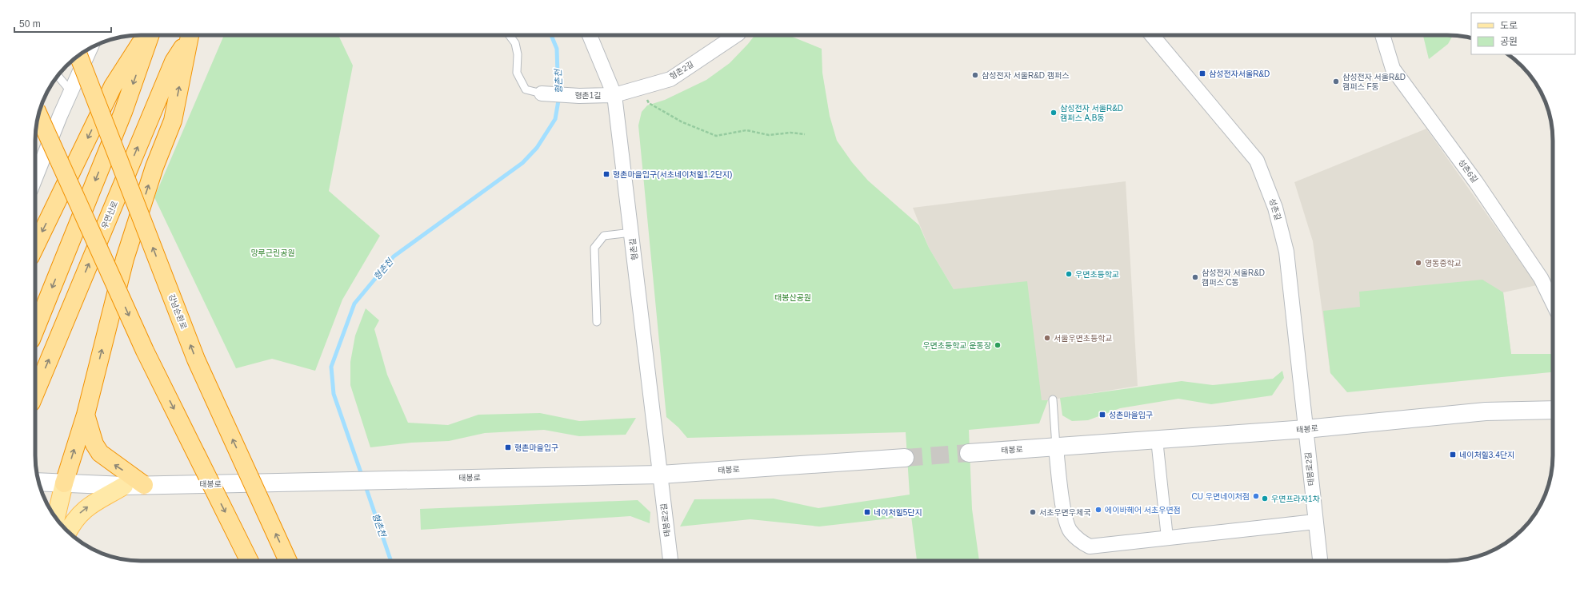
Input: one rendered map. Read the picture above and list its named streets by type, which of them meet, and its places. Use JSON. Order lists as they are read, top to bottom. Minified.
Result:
{"streets":{"highway":["우면산로","강남순환로"],"street":["형촌2길","형촌1길","성촌6길","성촌길","형촌길","태봉로","태봉로2길"]},"crossings":[["형촌2길","형촌1길"],["형촌2길","형촌길"],["형촌1길","형촌길"],["성촌길","태봉로"],["성촌길","태봉로2길"],["형촌길","태봉로"],["형촌길","태봉로2길"],["태봉로","태봉로2길"]],"water":["형촌천"],"parks":["망루근린공원","태봉산공원"],"places":{"transit":["삼성전자서울R&D","형촌마을입구(서초네이처힐1.2단지)","성촌마을입구","형촌마을입구","네이처힐3.4단지","네이처힐5단지"],"other":["삼성전자 서울R&D 캠퍼스","삼성전자 서울R&D 캠퍼스 F동","삼성전자 서울R&D 캠퍼스 A,B동","영동중학교","우면초등학교","삼성전자 서울R&D 캠퍼스 C동","서울우면초등학교","우면초등학교 운동장","CU 우면네이처점","우면프라자1차","에이바헤어 서초우면점","서초우면우체국"]},"legend":["도로","공원"],"scale_bar":"50 m"}
